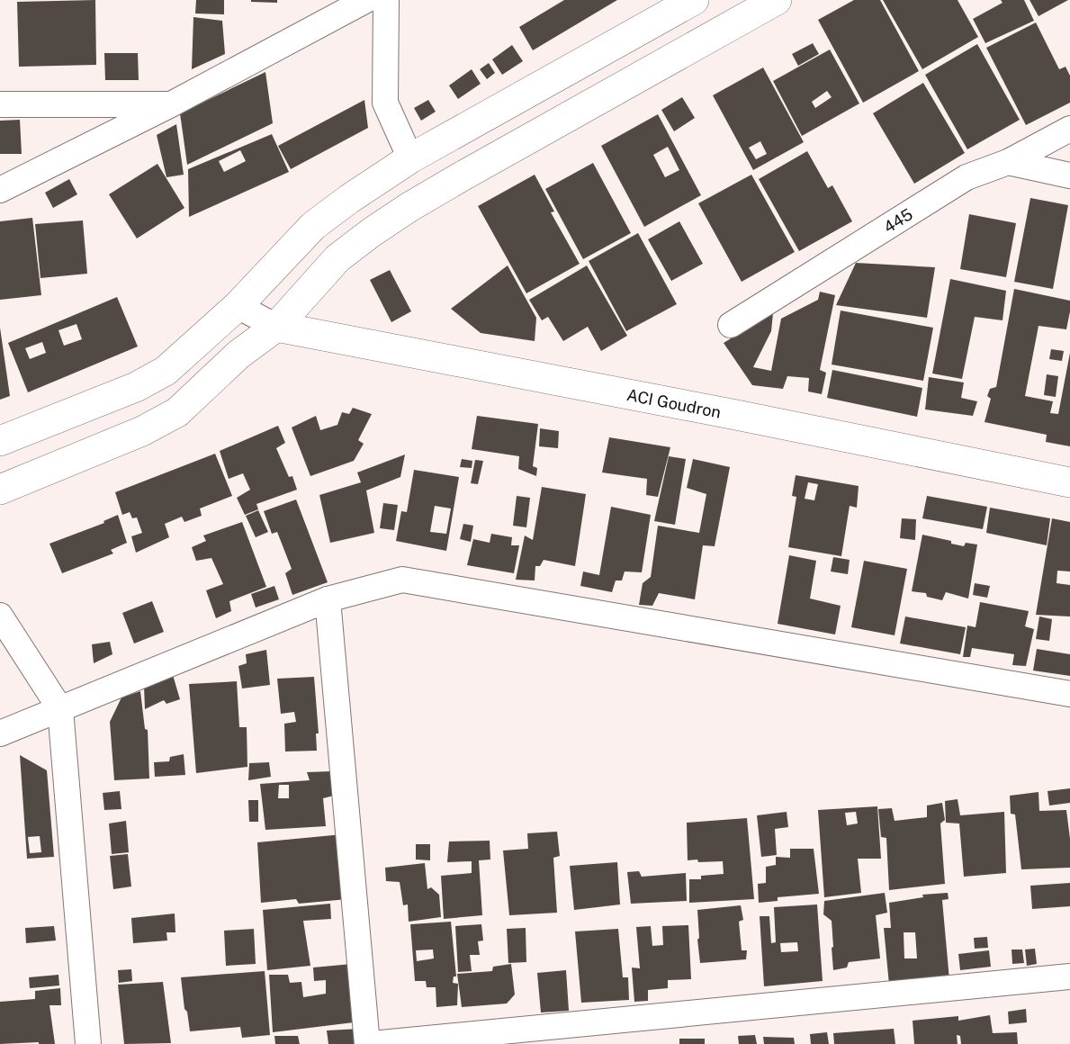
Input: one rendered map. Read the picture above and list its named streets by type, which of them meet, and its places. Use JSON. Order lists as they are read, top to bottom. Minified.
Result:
{"streets":{"main road":["ACI Goudron"],"street":["445"]}}
